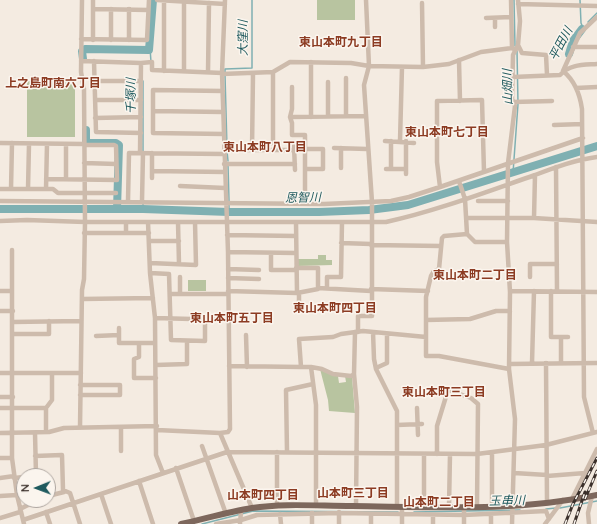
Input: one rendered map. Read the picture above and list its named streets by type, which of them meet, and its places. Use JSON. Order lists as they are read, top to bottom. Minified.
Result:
{"districts":["東山本町九丁目","上之島町南六丁目","東山本町七丁目","東山本町八丁目","東山本町二丁目","東山本町四丁目","東山本町五丁目","東山本町三丁目","山本町三丁目","山本町四丁目","山本町二丁目"],"water":["大窪川","平田川","山畑川","千塚川","恩智川","玉串川"],"north":"left"}
